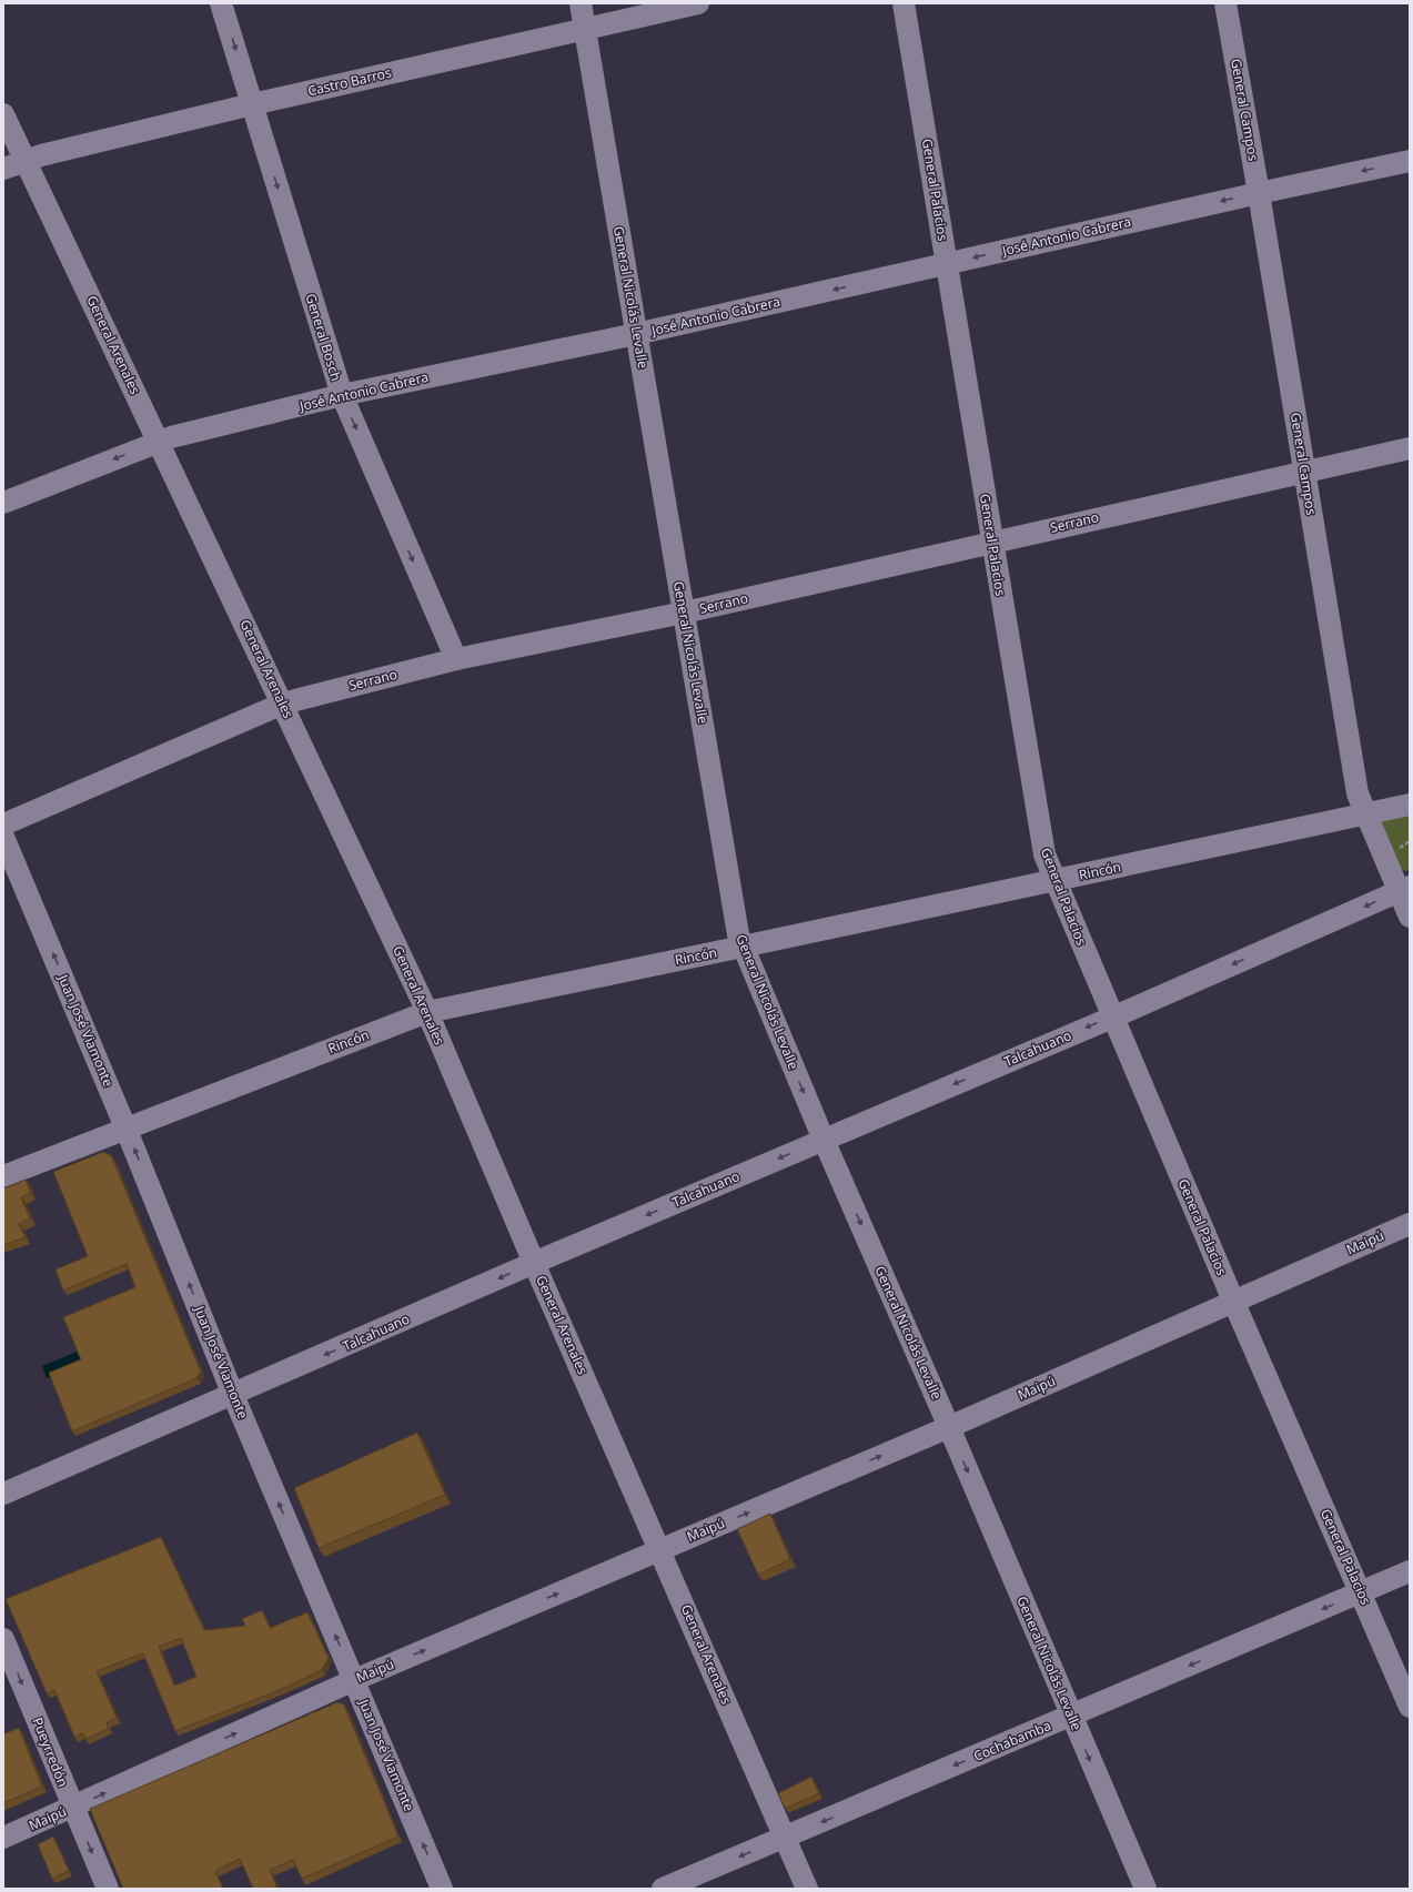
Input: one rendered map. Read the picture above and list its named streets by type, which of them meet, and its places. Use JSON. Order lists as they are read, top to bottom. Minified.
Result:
{"streets":{"street":["Castro Barros","General Campos","General Palacios","José Antonio Cabrera","General Nicolás Levalle","General Bosch","General Arenales","Serrano","Rincón","Juan José Viamonte","Talcahuano","Maipú","Cochabamba","Pueyrredón"]},"crossings":[["Castro Barros","General Nicolás Levalle"],["Castro Barros","General Bosch"],["Castro Barros","General Arenales"],["General Campos","José Antonio Cabrera"],["General Campos","Serrano"],["General Campos","Rincón"],["General Campos","Talcahuano"],["General Palacios","José Antonio Cabrera"],["General Palacios","Serrano"],["General Palacios","Rincón"],["General Palacios","Talcahuano"],["General Palacios","Maipú"],["General Palacios","Cochabamba"],["José Antonio Cabrera","General Nicolás Levalle"],["José Antonio Cabrera","General Bosch"],["José Antonio Cabrera","General Arenales"],["General Nicolás Levalle","Serrano"],["General Nicolás Levalle","Rincón"],["General Nicolás Levalle","Talcahuano"],["General Nicolás Levalle","Maipú"],["General Nicolás Levalle","Cochabamba"],["General Bosch","Serrano"],["General Arenales","Serrano"],["General Arenales","Rincón"],["General Arenales","Talcahuano"],["General Arenales","Maipú"],["General Arenales","Cochabamba"],["Rincón","Juan José Viamonte"],["Juan José Viamonte","Talcahuano"],["Juan José Viamonte","Maipú"],["Maipú","Pueyrredón"]],"one_way":["José Antonio Cabrera","General Nicolás Levalle","General Bosch","Juan José Viamonte","Talcahuano","Maipú","Cochabamba","Pueyrredón"]}
